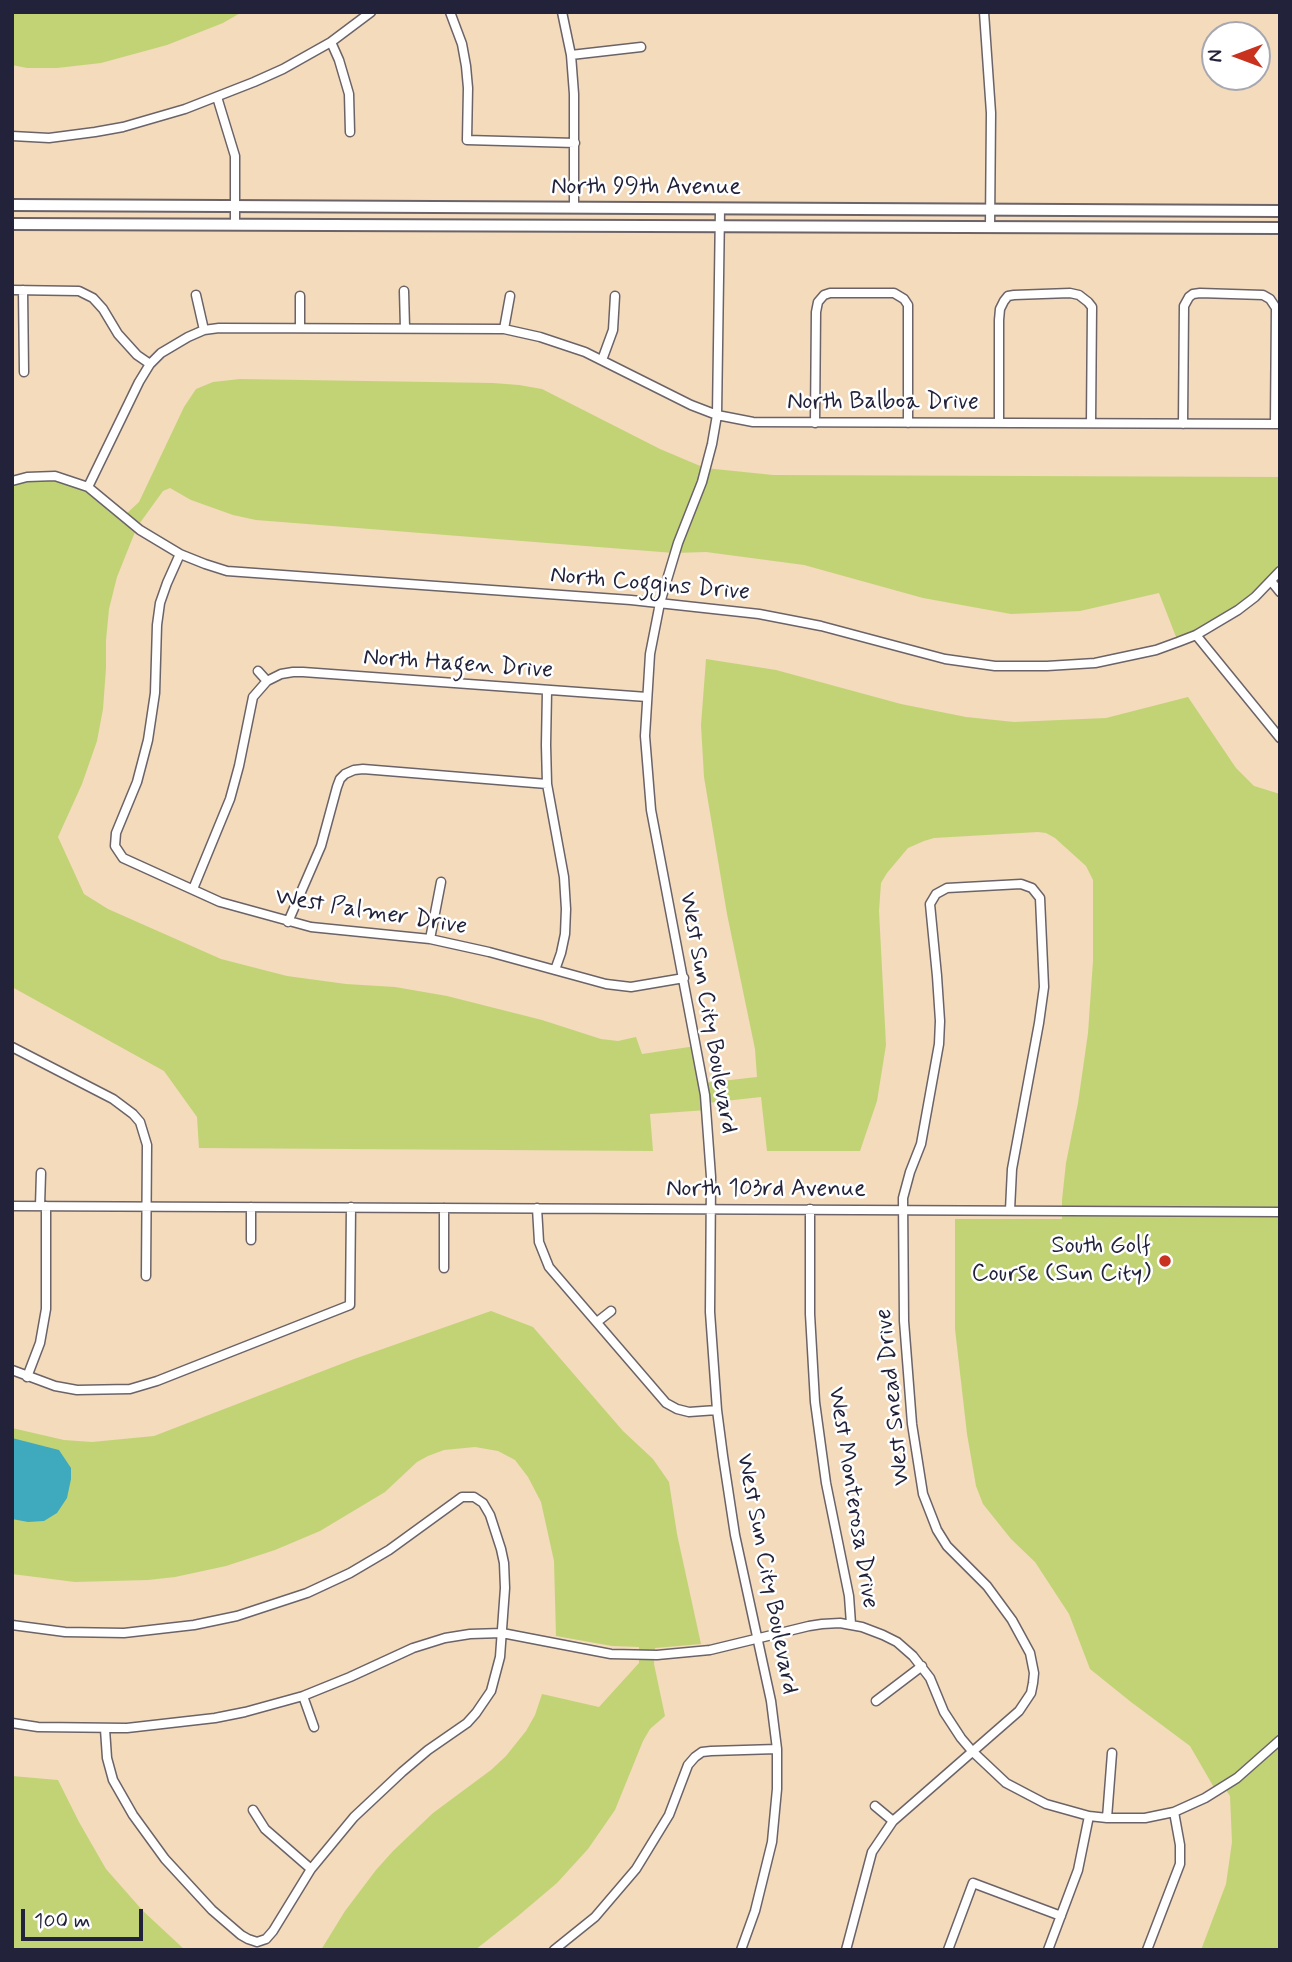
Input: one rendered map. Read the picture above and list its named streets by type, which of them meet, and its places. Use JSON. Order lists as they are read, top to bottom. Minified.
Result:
{"streets":{"main road":["North 99th Avenue"],"street":["North Balboa Drive","North Coggins Drive","North Hagen Drive","West Palmer Drive","West Sun City Boulevard","North 103rd Avenue","West Snead Drive","West Monterosa Drive"]},"crossings":[["North 99th Avenue","West Sun City Boulevard"],["North Balboa Drive","North Coggins Drive"],["North Balboa Drive","West Sun City Boulevard"],["North Coggins Drive","West Palmer Drive"],["North Coggins Drive","West Sun City Boulevard"],["North Hagen Drive","West Sun City Boulevard"],["West Palmer Drive","West Sun City Boulevard"],["West Sun City Boulevard","North 103rd Avenue"],["North 103rd Avenue","West Snead Drive"],["North 103rd Avenue","West Monterosa Drive"]],"places":["South Golf Course (Sun City)"],"scale_bar":"100 m","north":"left"}
